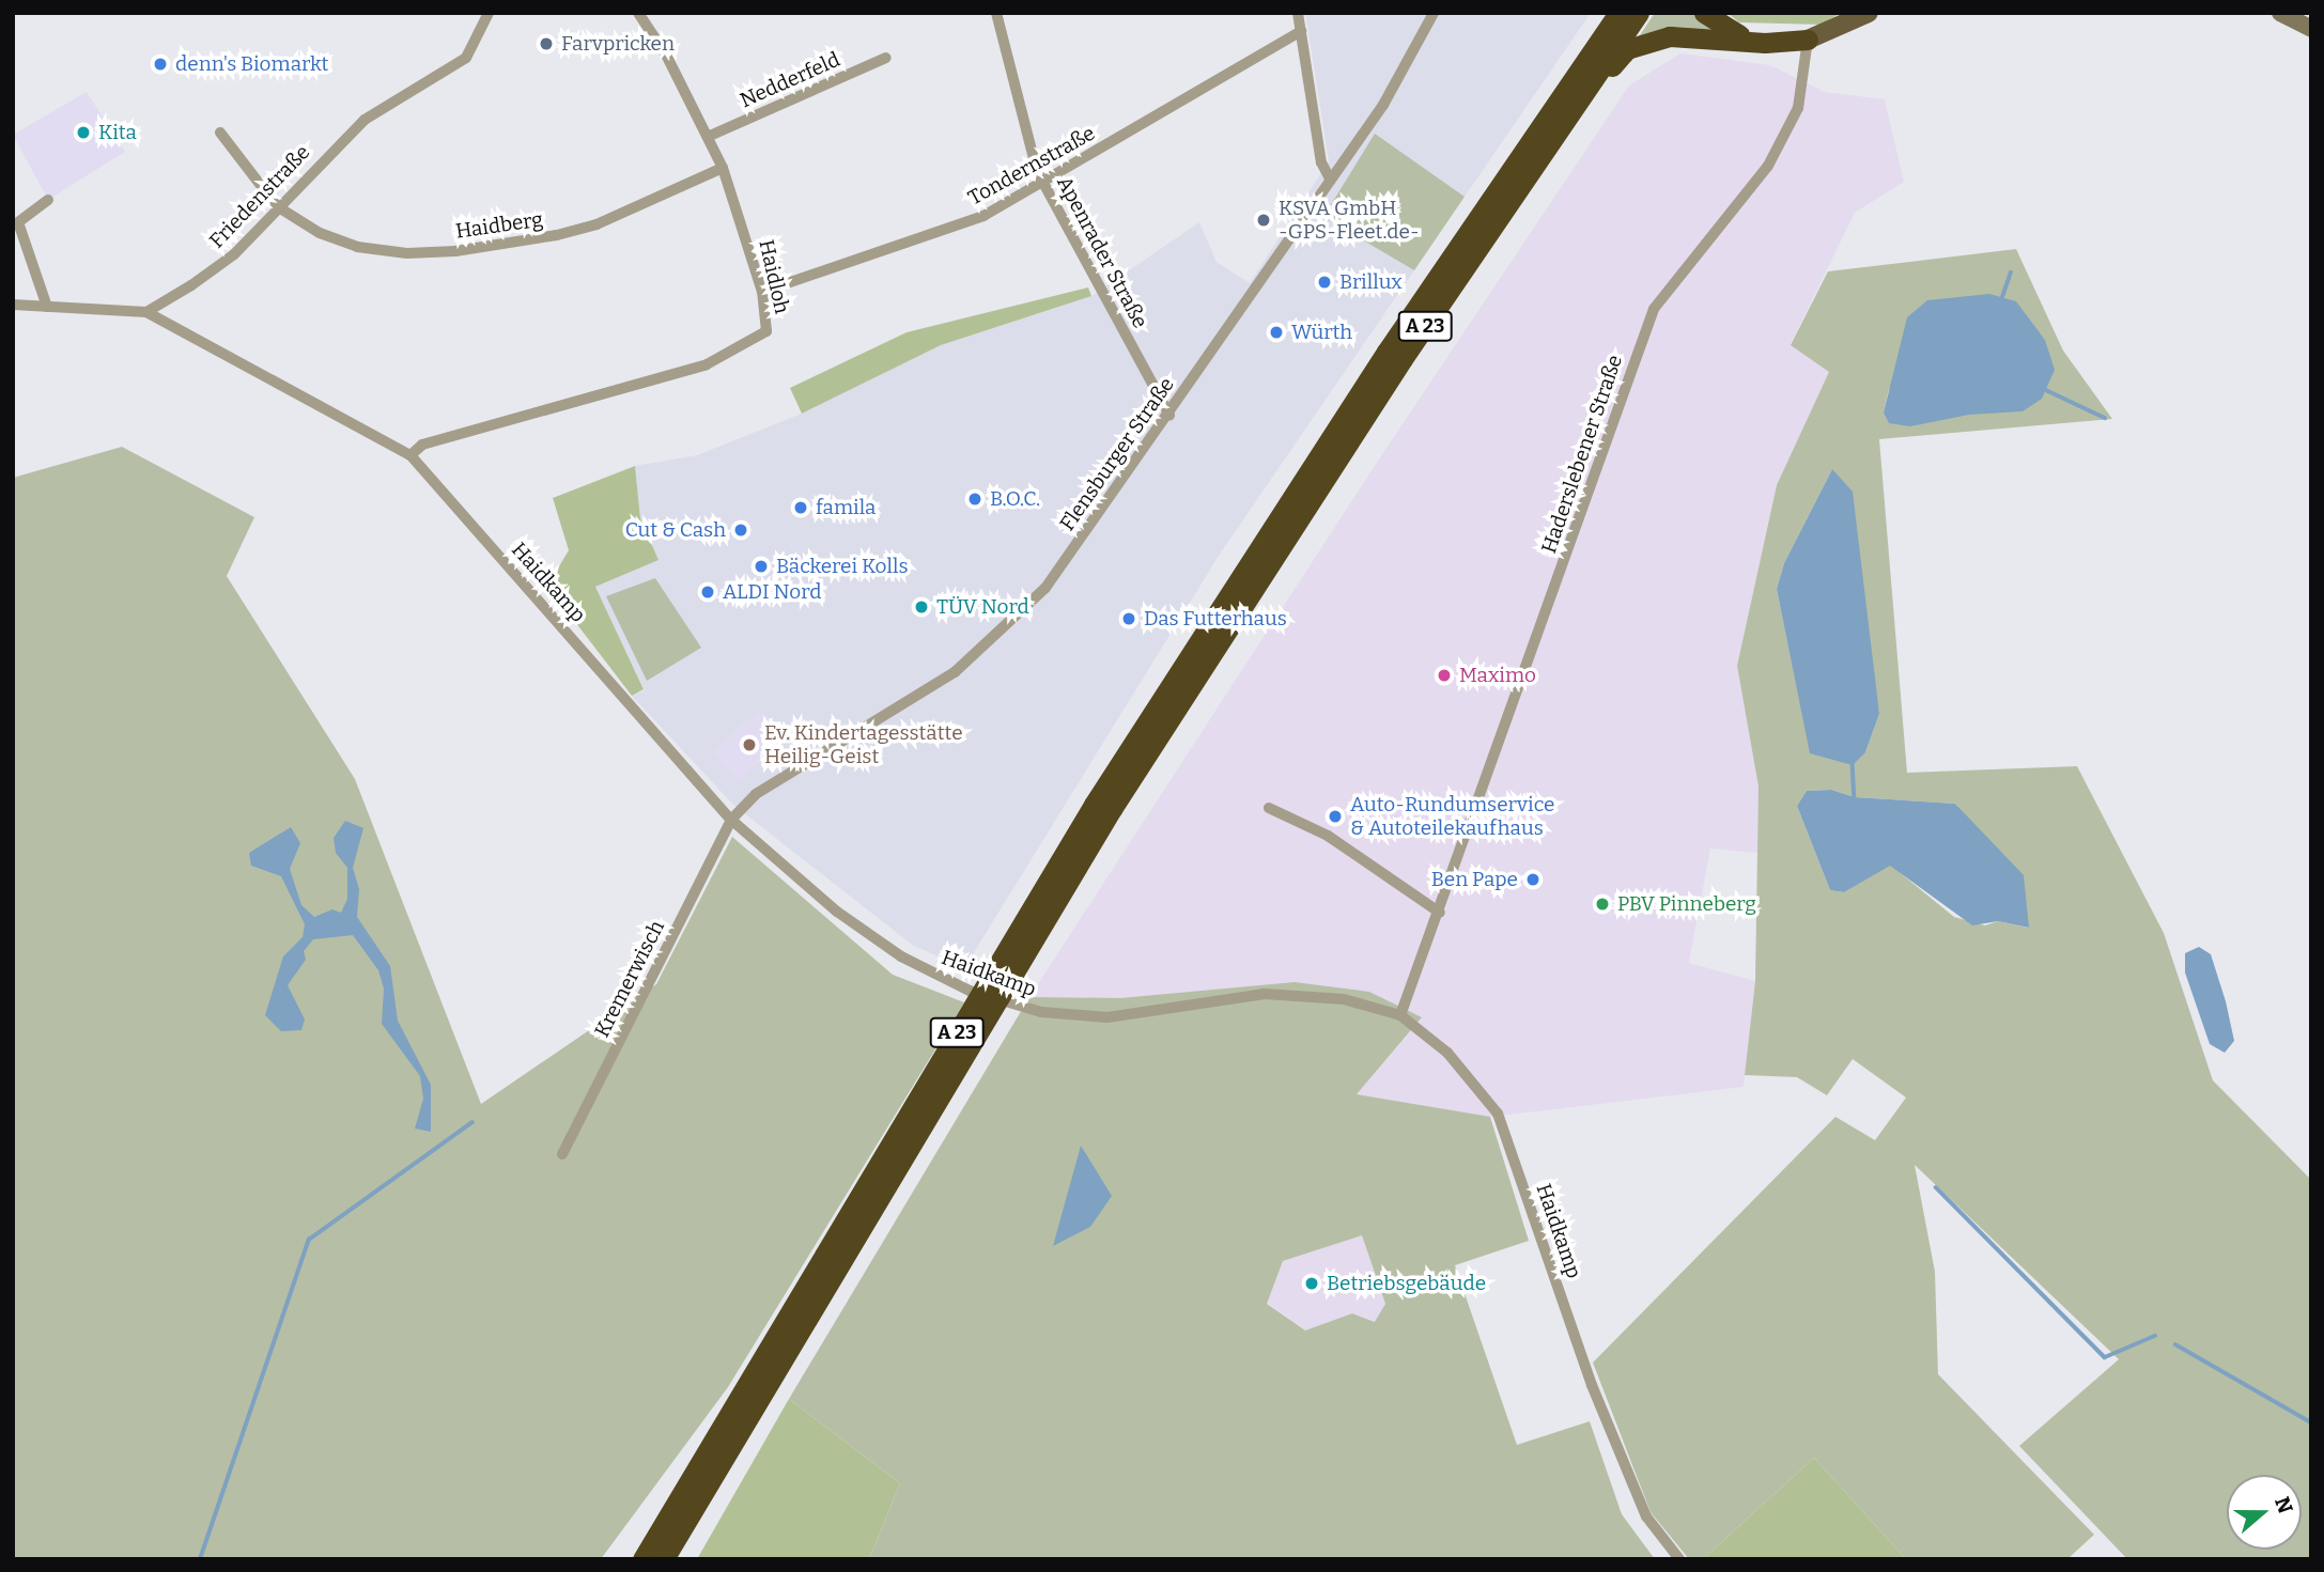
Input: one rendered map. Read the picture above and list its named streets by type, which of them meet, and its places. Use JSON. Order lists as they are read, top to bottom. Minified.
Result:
{"streets":{"highway":["A 23"],"street":["Nedderfeld","Tondernstraße","Friedenstraße","Haidberg","Apenrader Straße","Haidloh","Flensburger Straße","Haderslebener Straße","Haidkamp","Kremerwisch"]},"crossings":[["Nedderfeld","Haidloh"],["Tondernstraße","Apenrader Straße"],["Tondernstraße","Haidloh"],["Friedenstraße","Haidberg"],["Friedenstraße","Haidkamp"],["Haidberg","Haidloh"],["Apenrader Straße","Flensburger Straße"],["Haidloh","Haidkamp"],["Flensburger Straße","Haidkamp"],["Flensburger Straße","Kremerwisch"],["Haderslebener Straße","Haidkamp"],["Haidkamp","Kremerwisch"]],"places":["Farvpricken","denn's Biomarkt","Kita","KSVA GmbH -GPS-Fleet.de-","Brillux","Würth","B.O.C.","famila","Cut & Cash","Bäckerei Kolls","ALDI Nord","TÜV Nord","Das Futterhaus","Maximo","Ev. Kindertagesstätte Heilig-Geist","Auto-Rundumservice & Autoteilekaufhaus","Ben Pape","PBV Pinneberg","Betriebsgebäude"],"north":"right"}
